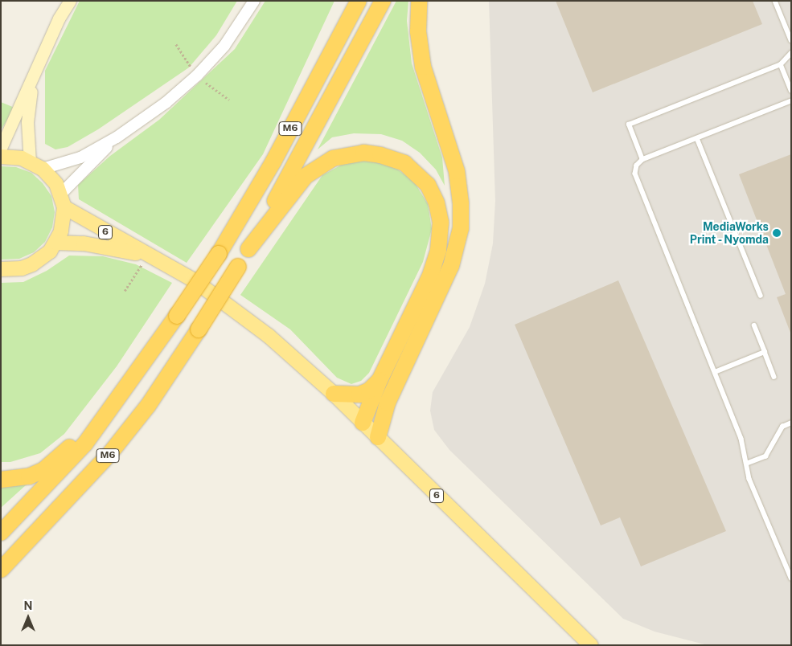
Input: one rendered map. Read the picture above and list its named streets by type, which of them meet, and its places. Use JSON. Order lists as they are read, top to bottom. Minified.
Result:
{"streets":{"highway":["M6"],"main road":["6"]},"places":["MediaWorks Print - Nyomda"],"north":"top"}
